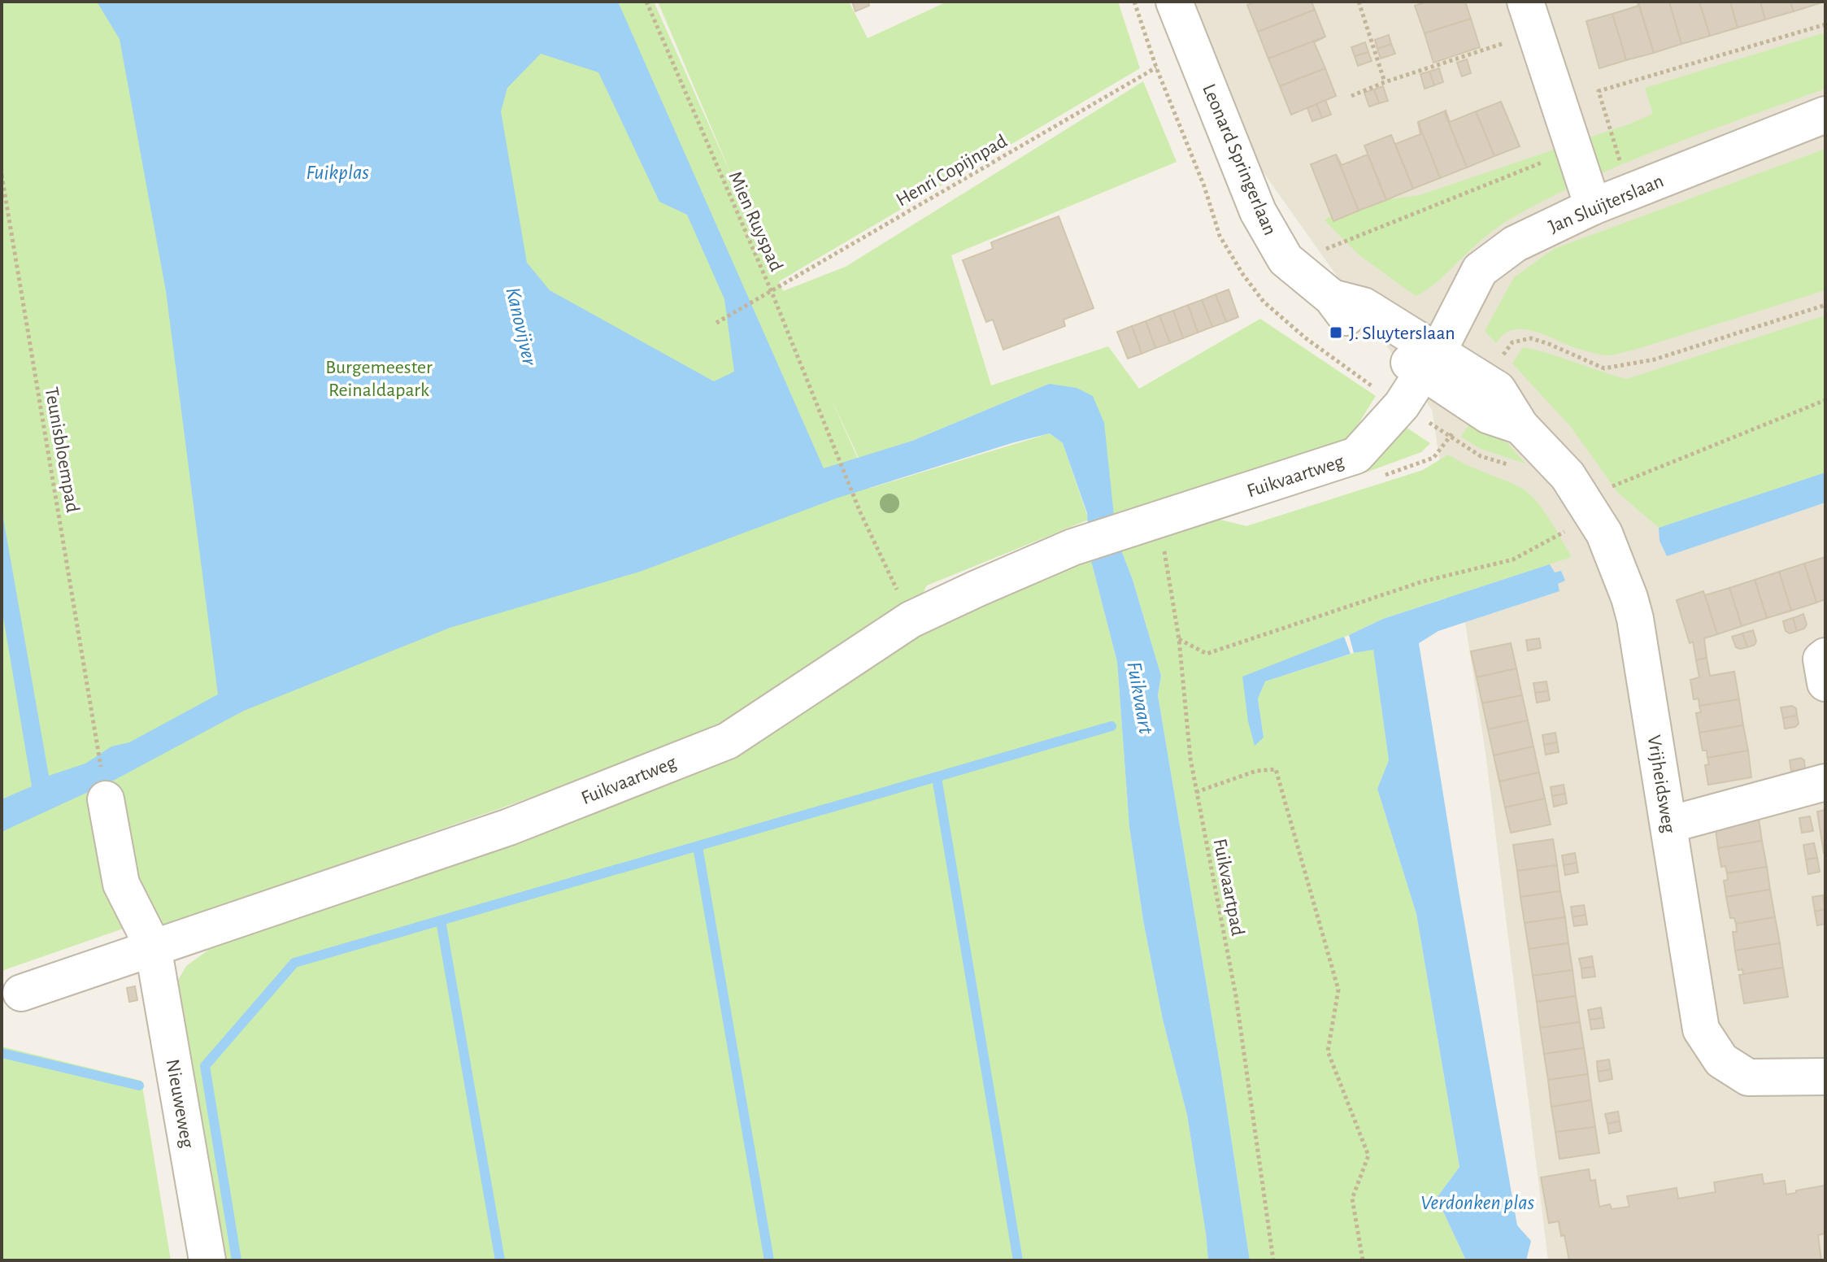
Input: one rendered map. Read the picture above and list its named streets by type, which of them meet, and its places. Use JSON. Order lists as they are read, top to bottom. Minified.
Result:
{"streets":{"street":["Leonard Springerlaan","Jan Sluijterslaan","Fuikvaartweg","Vrijheidsweg","Nieuweweg"],"path":["Henri Copijnpad","Mien Ruyspad","Teunisbloempad","Fuikvaartpad"]},"crossings":[["Leonard Springerlaan","Jan Sluijterslaan"],["Leonard Springerlaan","Fuikvaartweg"],["Leonard Springerlaan","Vrijheidsweg"],["Henri Copijnpad","Mien Ruyspad"],["Jan Sluijterslaan","Fuikvaartweg"],["Jan Sluijterslaan","Vrijheidsweg"],["Mien Ruyspad","Fuikvaartweg"],["Fuikvaartweg","Vrijheidsweg"],["Fuikvaartweg","Fuikvaartpad"],["Fuikvaartweg","Nieuweweg"]],"water":["Fuikplas","Kanovijver","Fuikvaart","Verdonken plas"],"parks":["Burgemeester Reinaldapark"],"places":{"transit":["J. Sluyterslaan"]}}
